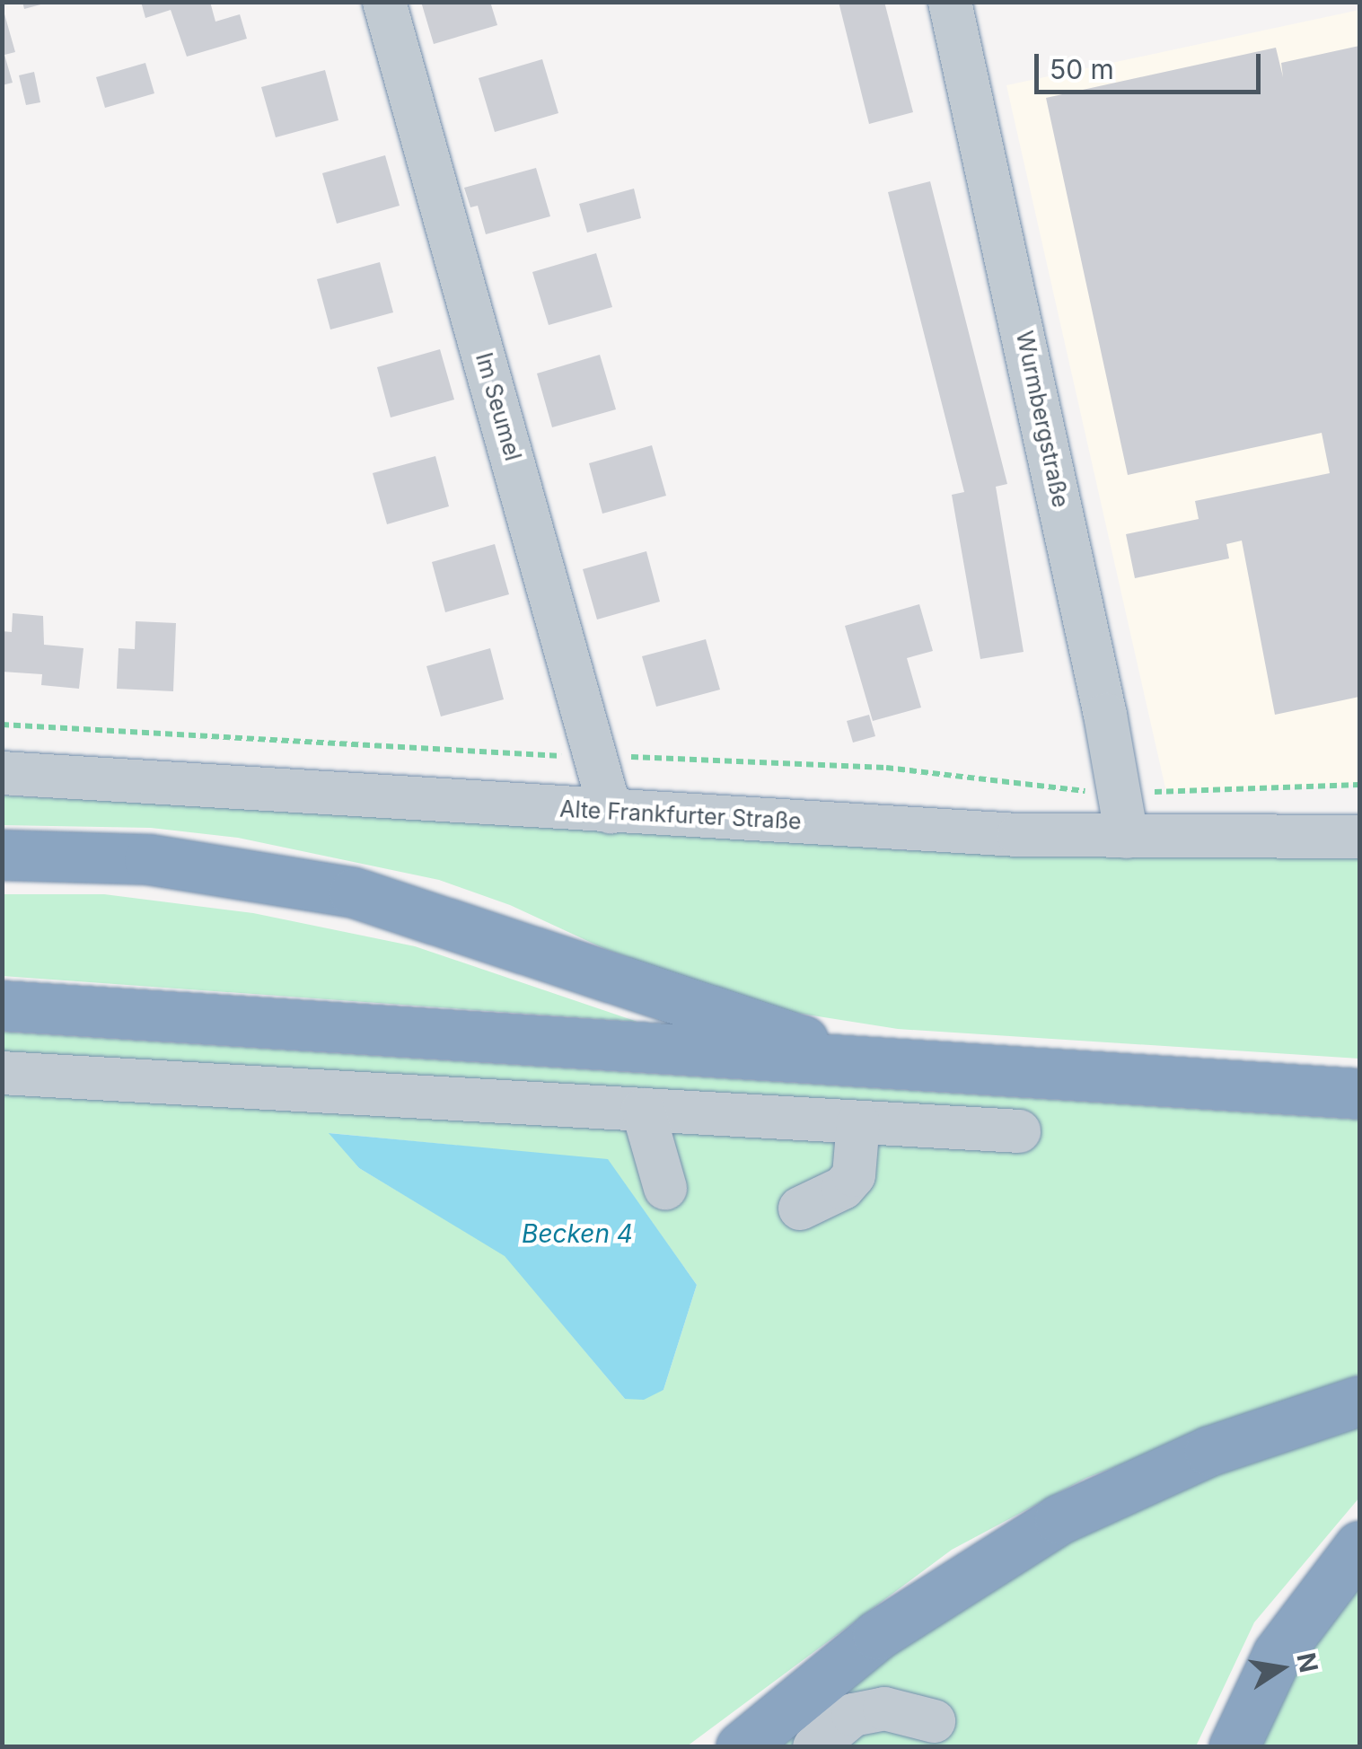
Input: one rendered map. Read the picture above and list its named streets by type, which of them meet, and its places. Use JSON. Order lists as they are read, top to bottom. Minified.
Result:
{"streets":{"street":["Im Seumel","Wurmbergstraße","Alte Frankfurter Straße"]},"crossings":[["Im Seumel","Alte Frankfurter Straße"],["Wurmbergstraße","Alte Frankfurter Straße"]],"water":["Becken 4"],"scale_bar":"50 m","north":"right"}
